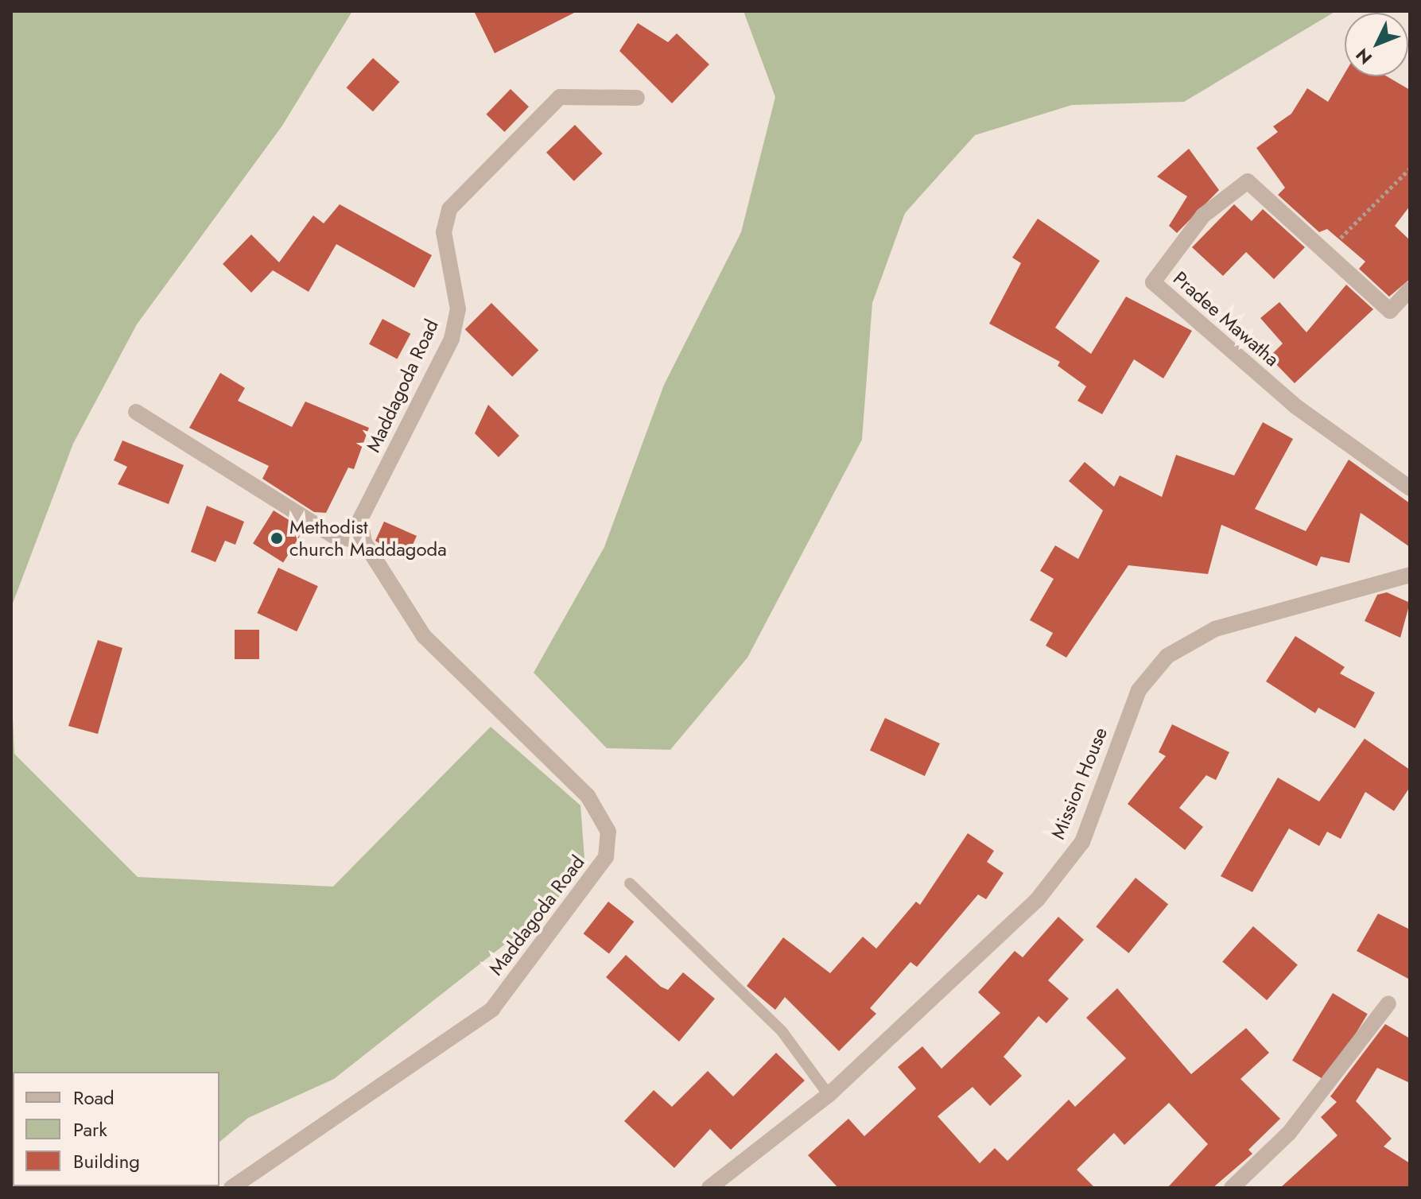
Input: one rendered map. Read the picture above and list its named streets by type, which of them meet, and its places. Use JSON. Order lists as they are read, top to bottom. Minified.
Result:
{"streets":{"street":["Pradee Mawatha","Maddagoda Road","Mission House"]},"places":["Methodist church Maddagoda"],"legend":["Road","Park","Building"],"north":"bottom left"}
